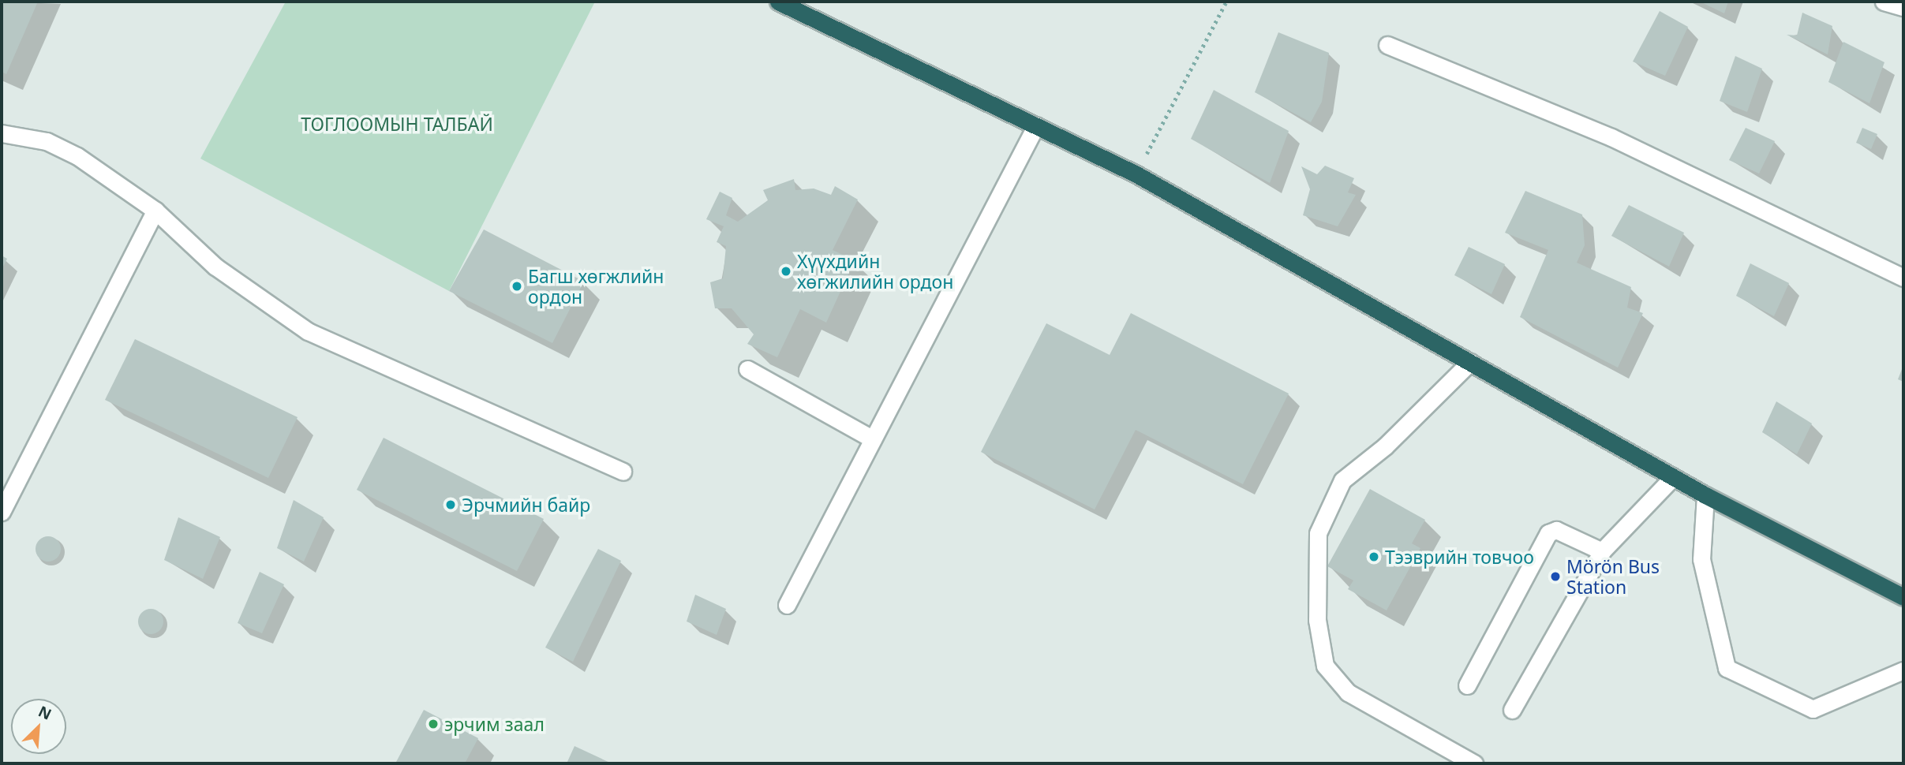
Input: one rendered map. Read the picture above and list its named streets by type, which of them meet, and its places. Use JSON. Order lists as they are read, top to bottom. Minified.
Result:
{"parks":["ТОГЛООМЫН ТАЛБАЙ"],"places":["Хүүхдийн хөгжилийн ордон","Багш хөгжлийн ордон","Эрчмийн байр","Тээврийн товчоо","Mörön Bus Station","эрчим заал"],"north":"top right"}
